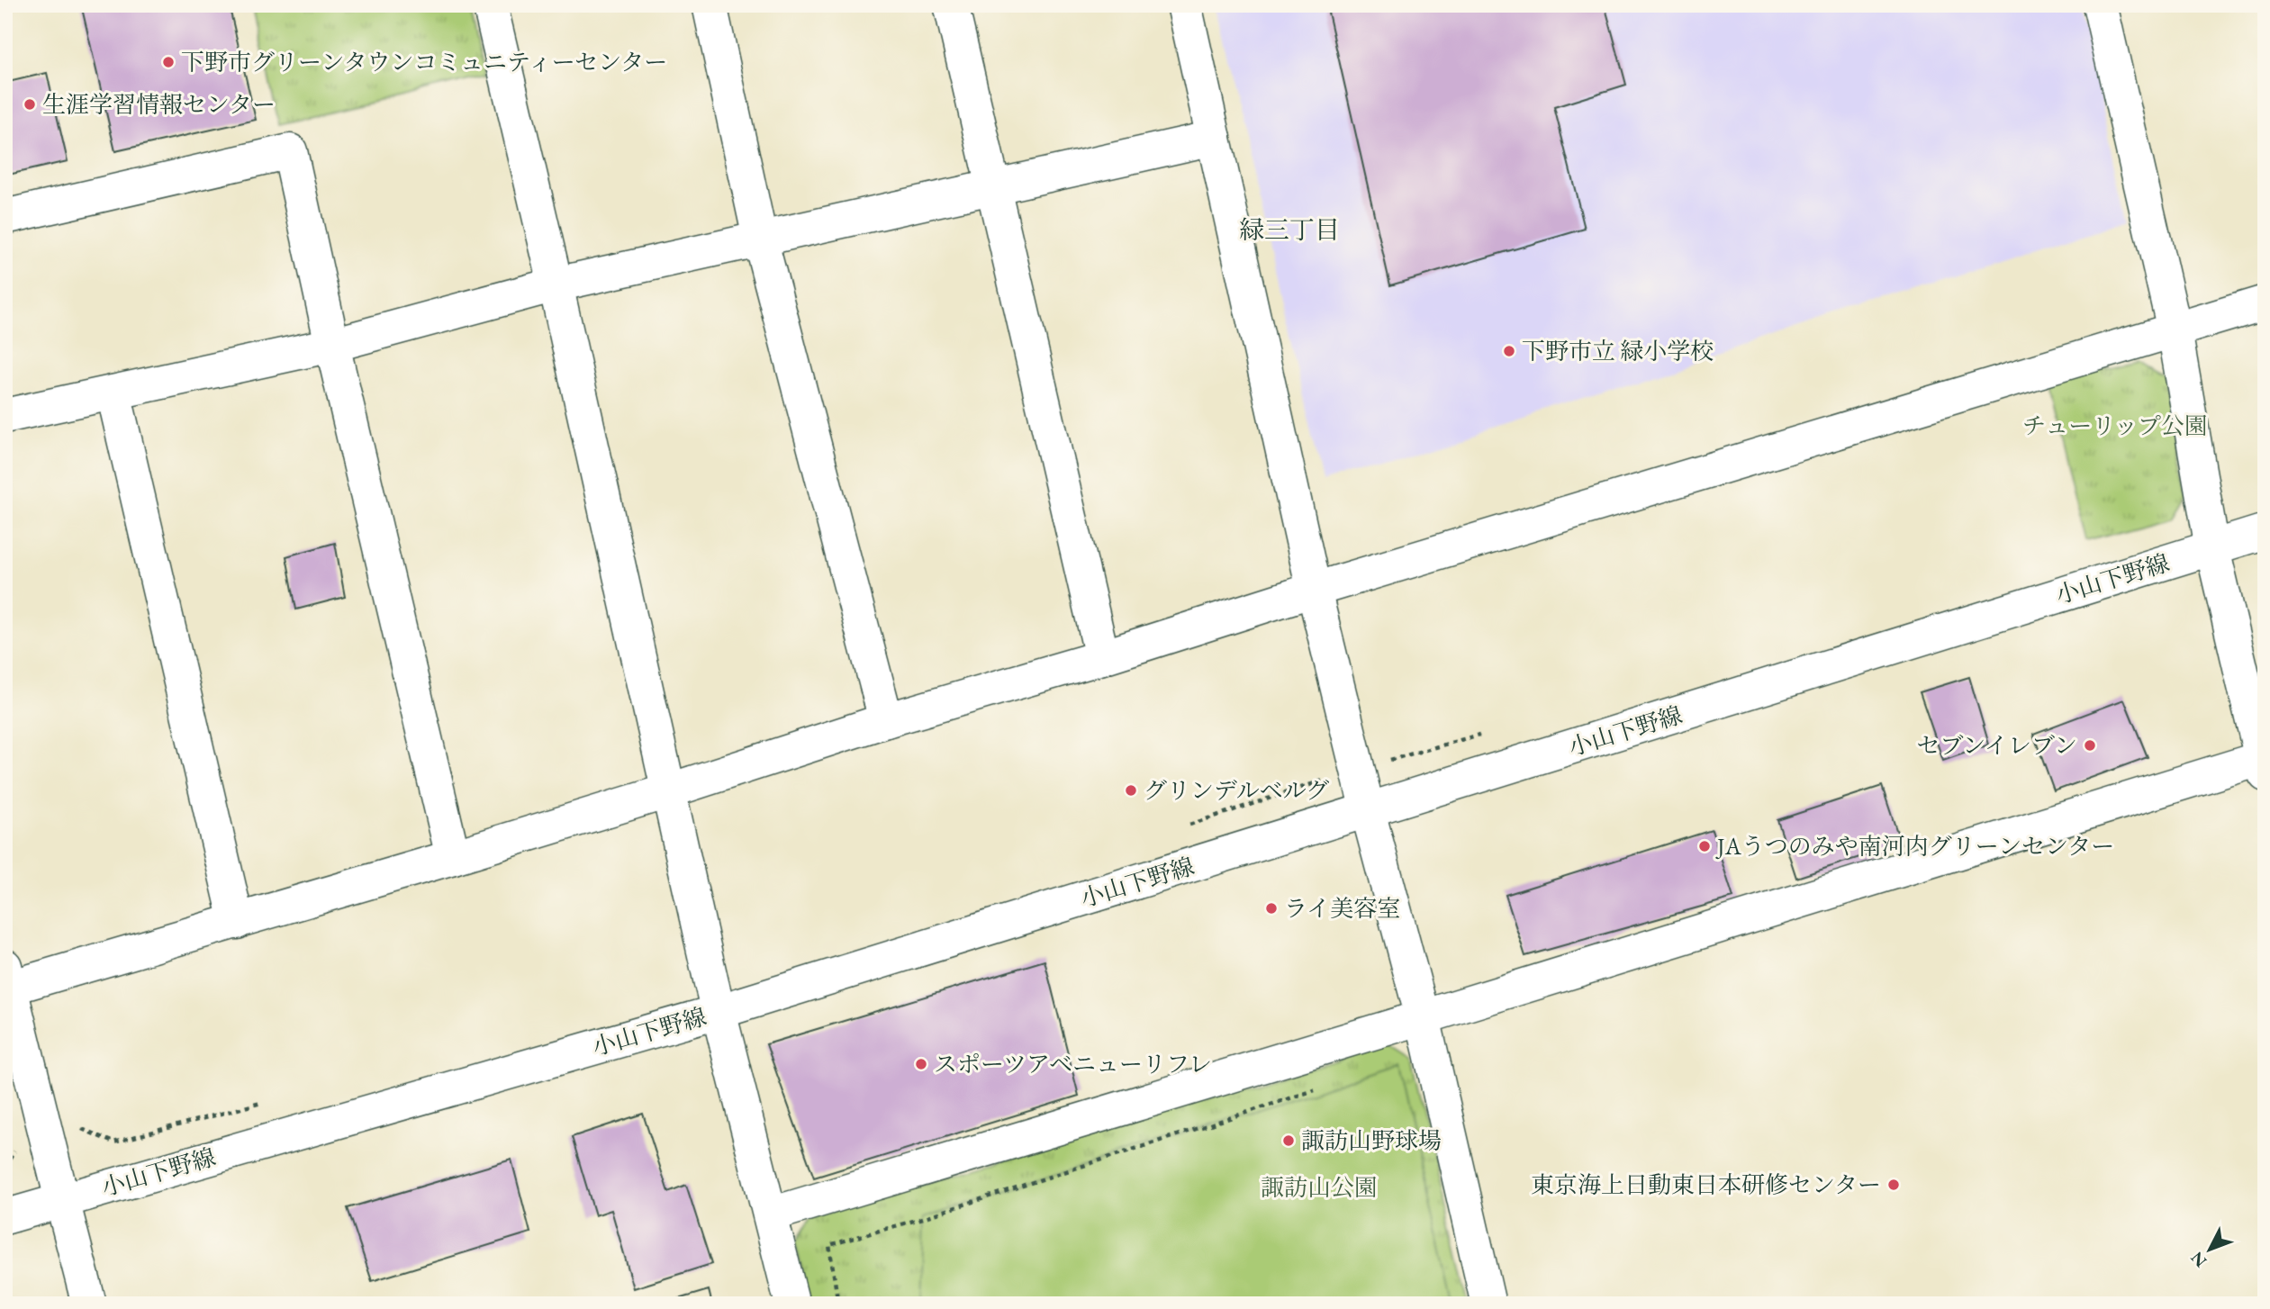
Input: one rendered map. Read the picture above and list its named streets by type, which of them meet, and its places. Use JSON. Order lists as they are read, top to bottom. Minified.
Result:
{"streets":{"street":["小山下野線"]},"districts":["緑三丁目"],"parks":["チューリップ公園","諏訪山公園"],"places":["下野市グリーンタウンコミュニティーセンター","生涯学習情報センター","下野市立 緑小学校","セブンイレブン","グリンデルベルグ","JAうつのみや南河内グリーンセンター","ライ美容室","スポーツアベニューリフレ","諏訪山野球場","東京海上日動東日本研修センター"],"north":"bottom left"}
